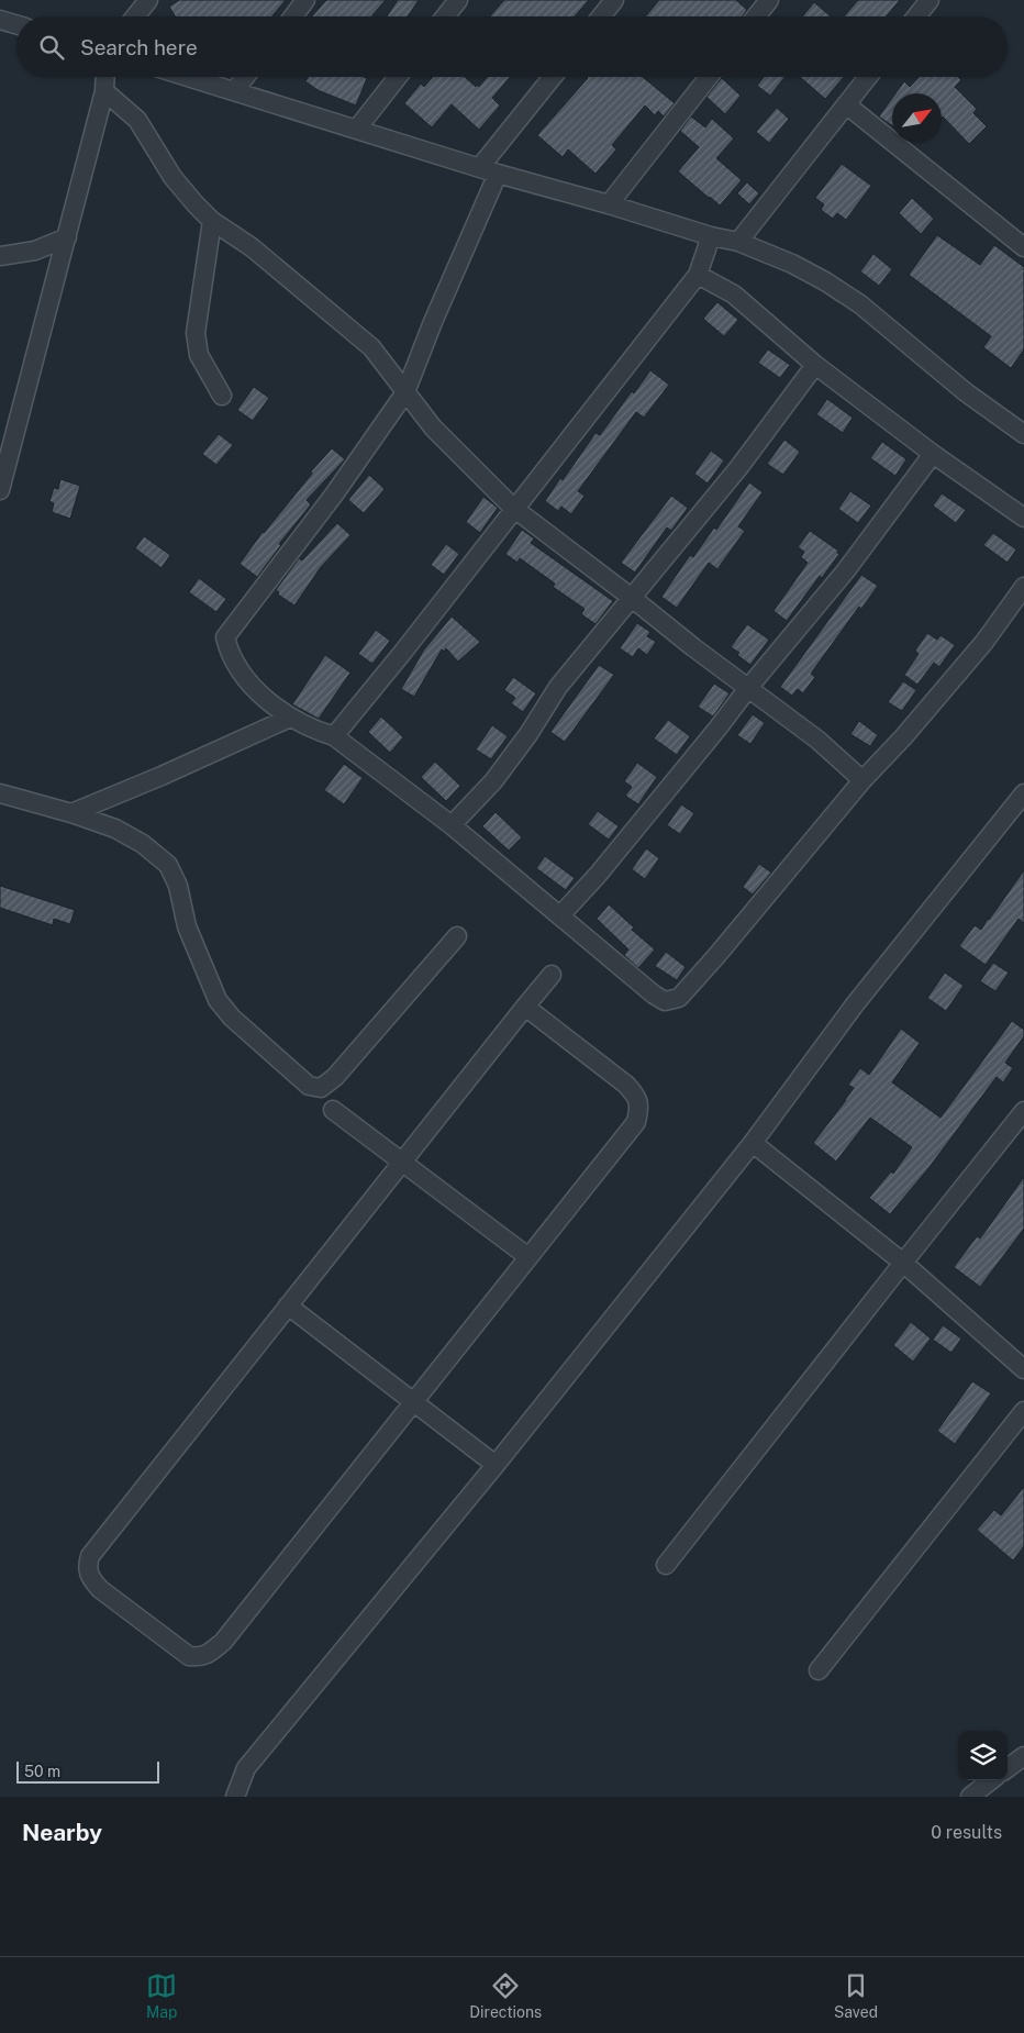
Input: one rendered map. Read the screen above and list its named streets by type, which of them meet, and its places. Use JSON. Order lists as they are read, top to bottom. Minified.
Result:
{"scale_bar":"50 m","north":"top right","page":{"search":"Search here","scale":"50 m","heading":["Nearby","0 results"],"nav":["Map","Directions","Saved"]}}
